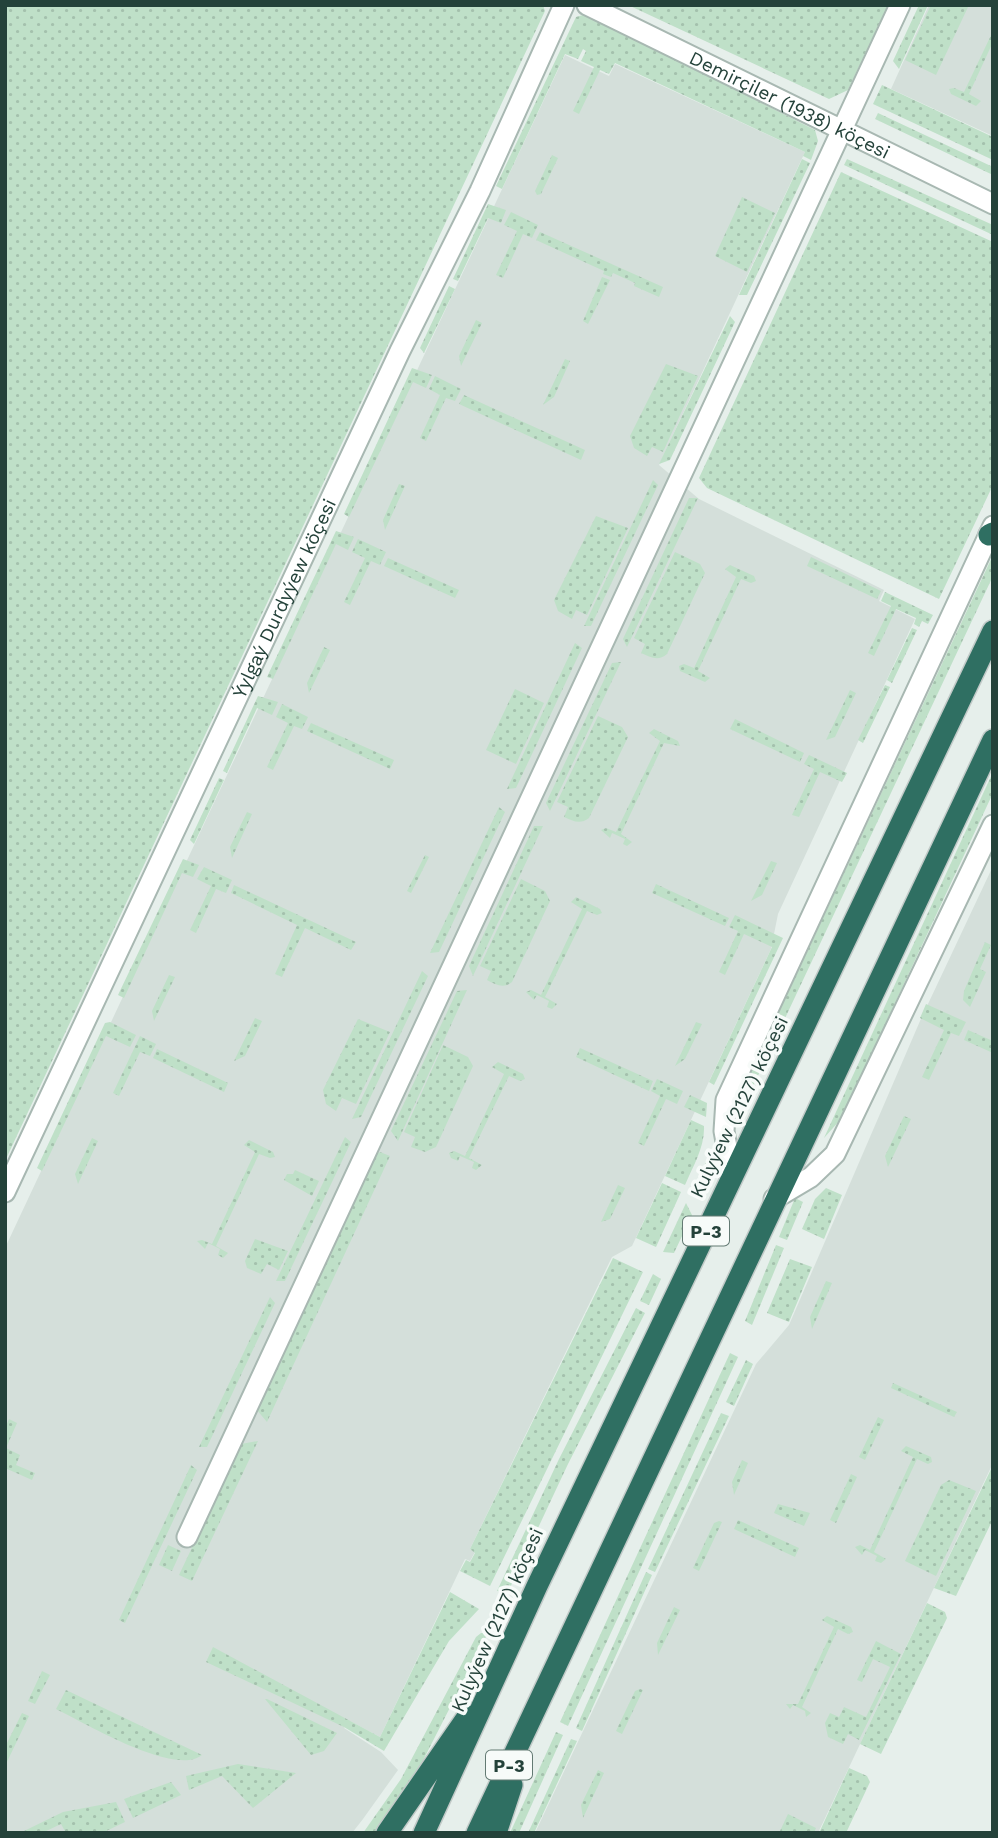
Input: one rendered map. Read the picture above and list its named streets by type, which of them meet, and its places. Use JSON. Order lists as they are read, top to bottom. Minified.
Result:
{"streets":{"highway":["Kulyýew (2127) köçesi","P-3"],"street":["Demirçiler (1938) köçesi","Ýylgaý Durdyýew köçesi"]}}
